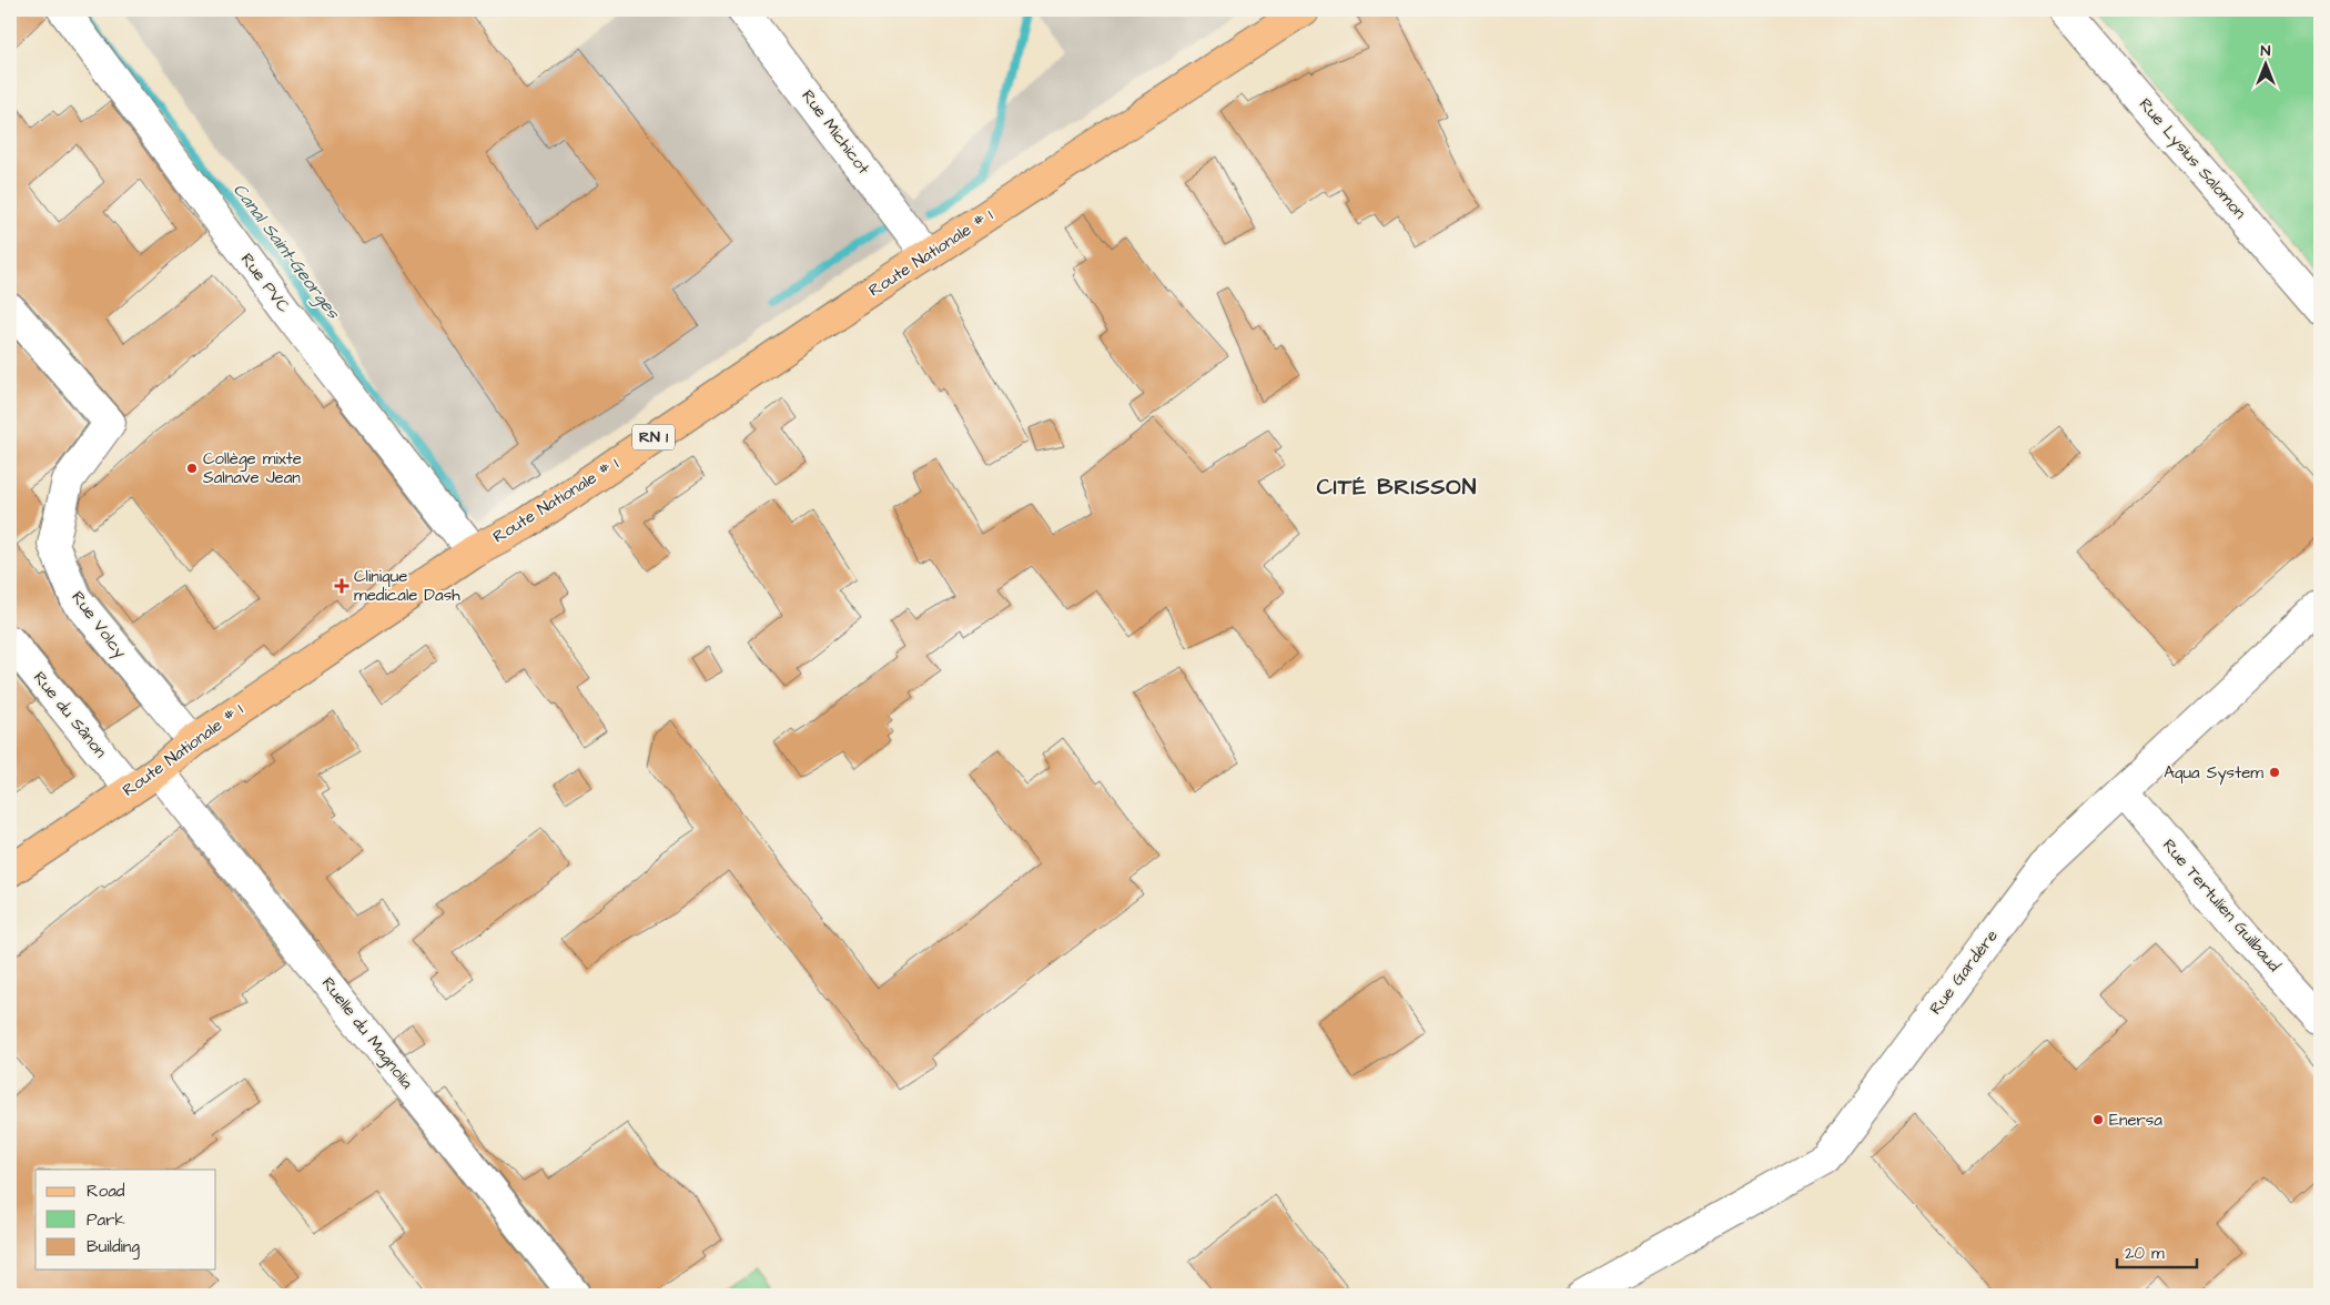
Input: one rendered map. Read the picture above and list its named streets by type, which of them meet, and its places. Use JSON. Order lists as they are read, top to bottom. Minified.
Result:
{"streets":{"main road":["Route Nationale # 1","RN 1"],"street":["Rue Michicot","Rue Lysius Salomon","Rue PVC","Rue Volcy","Rue du Sânon","Rue Tertulien Guilbaud","Rue Gardère","Ruelle du Magnolia"]},"crossings":[["Rue Michicot","Route Nationale # 1"],["Route Nationale # 1","Rue PVC"],["Route Nationale # 1","Rue Volcy"],["Route Nationale # 1","Rue du Sânon"],["Route Nationale # 1","Ruelle du Magnolia"],["Rue Tertulien Guilbaud","Rue Gardère"]],"districts":["CITÉ BRISSON"],"water":["Canal Saint-Georges"],"places":{"other":["Collège mixte Salnave Jean","Aqua System","Enersa"],"health":["Clinique medicale Dash"]},"legend":["Road","Park","Building"],"scale_bar":"20 m","north":"top"}
